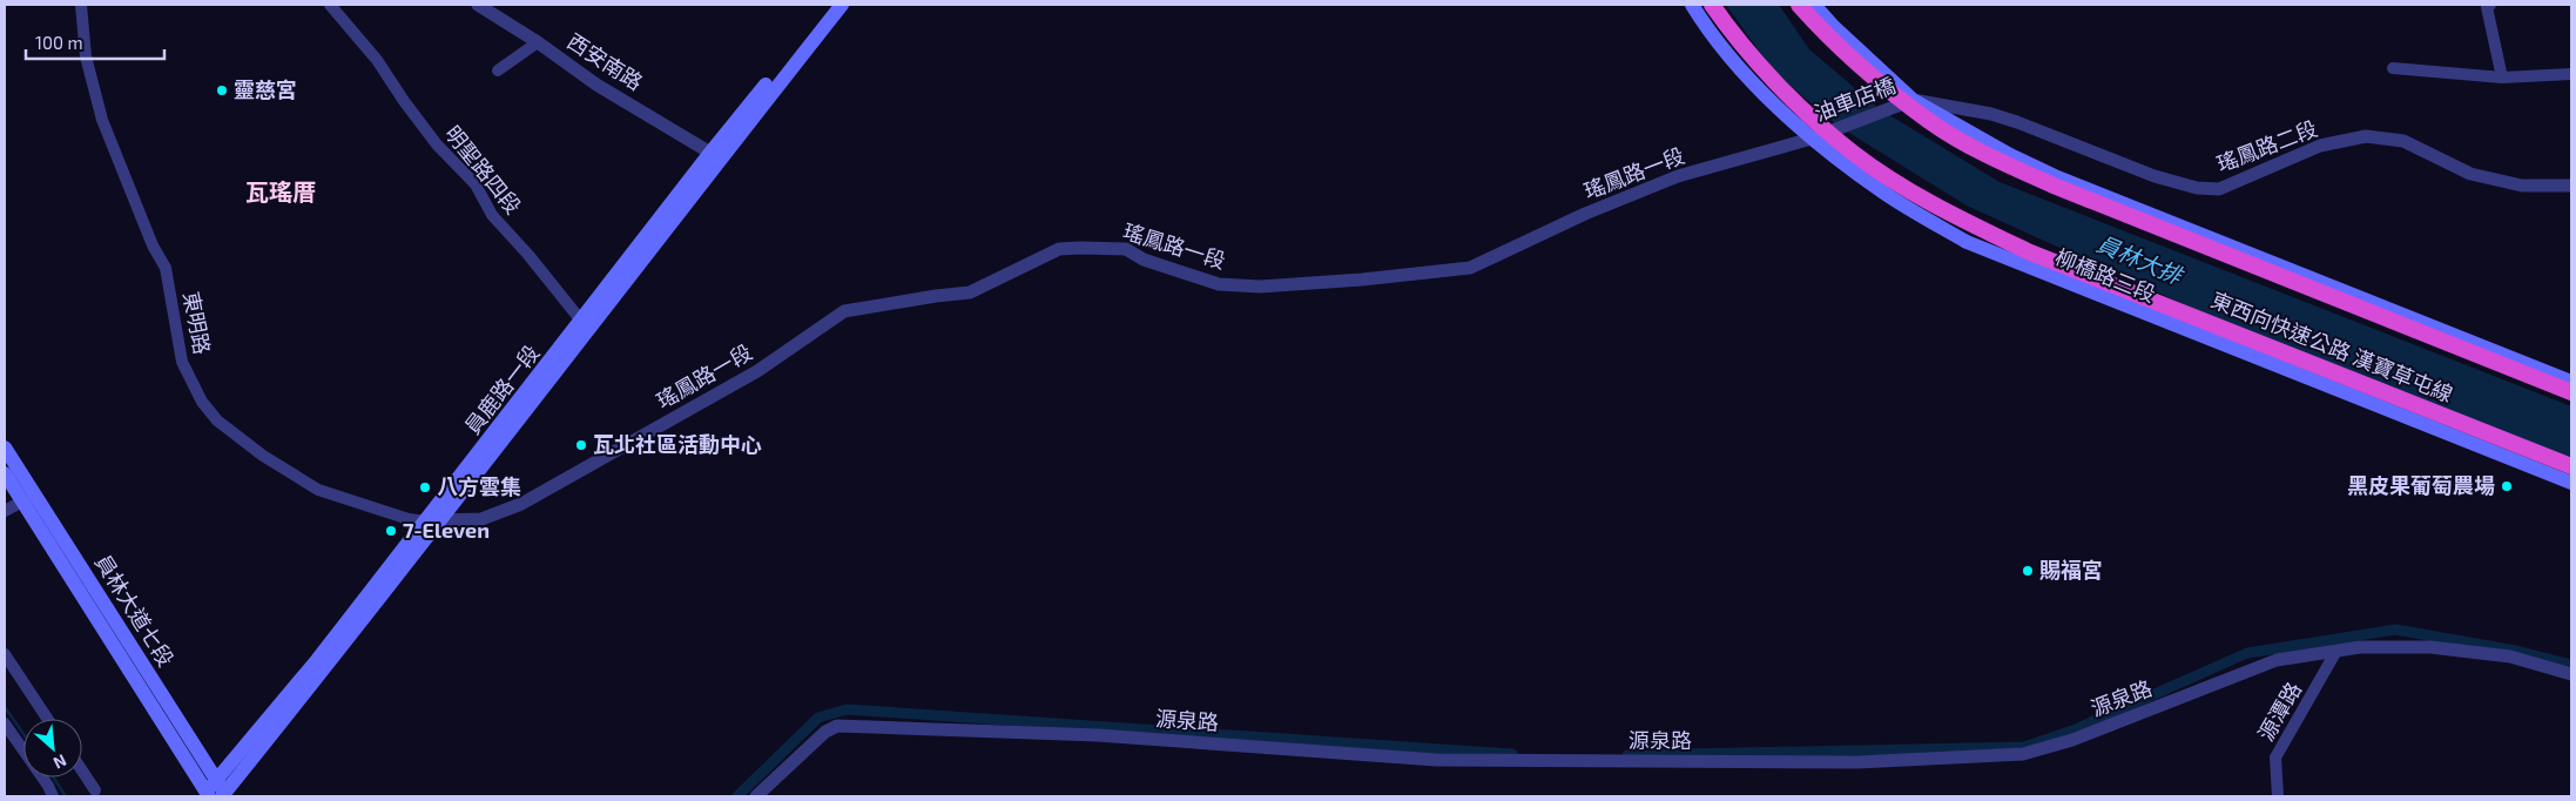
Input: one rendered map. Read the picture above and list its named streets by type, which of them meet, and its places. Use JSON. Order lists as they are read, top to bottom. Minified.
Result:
{"streets":{"highway":["東西向快速公路 漢寶草屯線"],"main road":["柳橋路三段","員鹿路一段","員林大道七段"],"street":["西安南路","油車店橋","瑤鳳路二段","明聖路四段","瑤鳳路一段","東明路","源泉路","源潭路"]},"crossings":[["西安南路","員鹿路一段"],["油車店橋","瑤鳳路二段"],["油車店橋","瑤鳳路一段"],["油車店橋","柳橋路三段"],["明聖路四段","員鹿路一段"],["瑤鳳路一段","柳橋路三段"],["瑤鳳路一段","東明路"],["瑤鳳路一段","員鹿路一段"],["東明路","員鹿路一段"],["員鹿路一段","員林大道七段"],["源泉路","源潭路"]],"districts":["瓦瑤厝"],"water":["員林大排"],"places":["靈慈宮","瓦北社區活動中心","黑皮果葡萄農場","八方雲集","7-Eleven","賜福宮"],"scale_bar":"100 m","north":"bottom right"}
